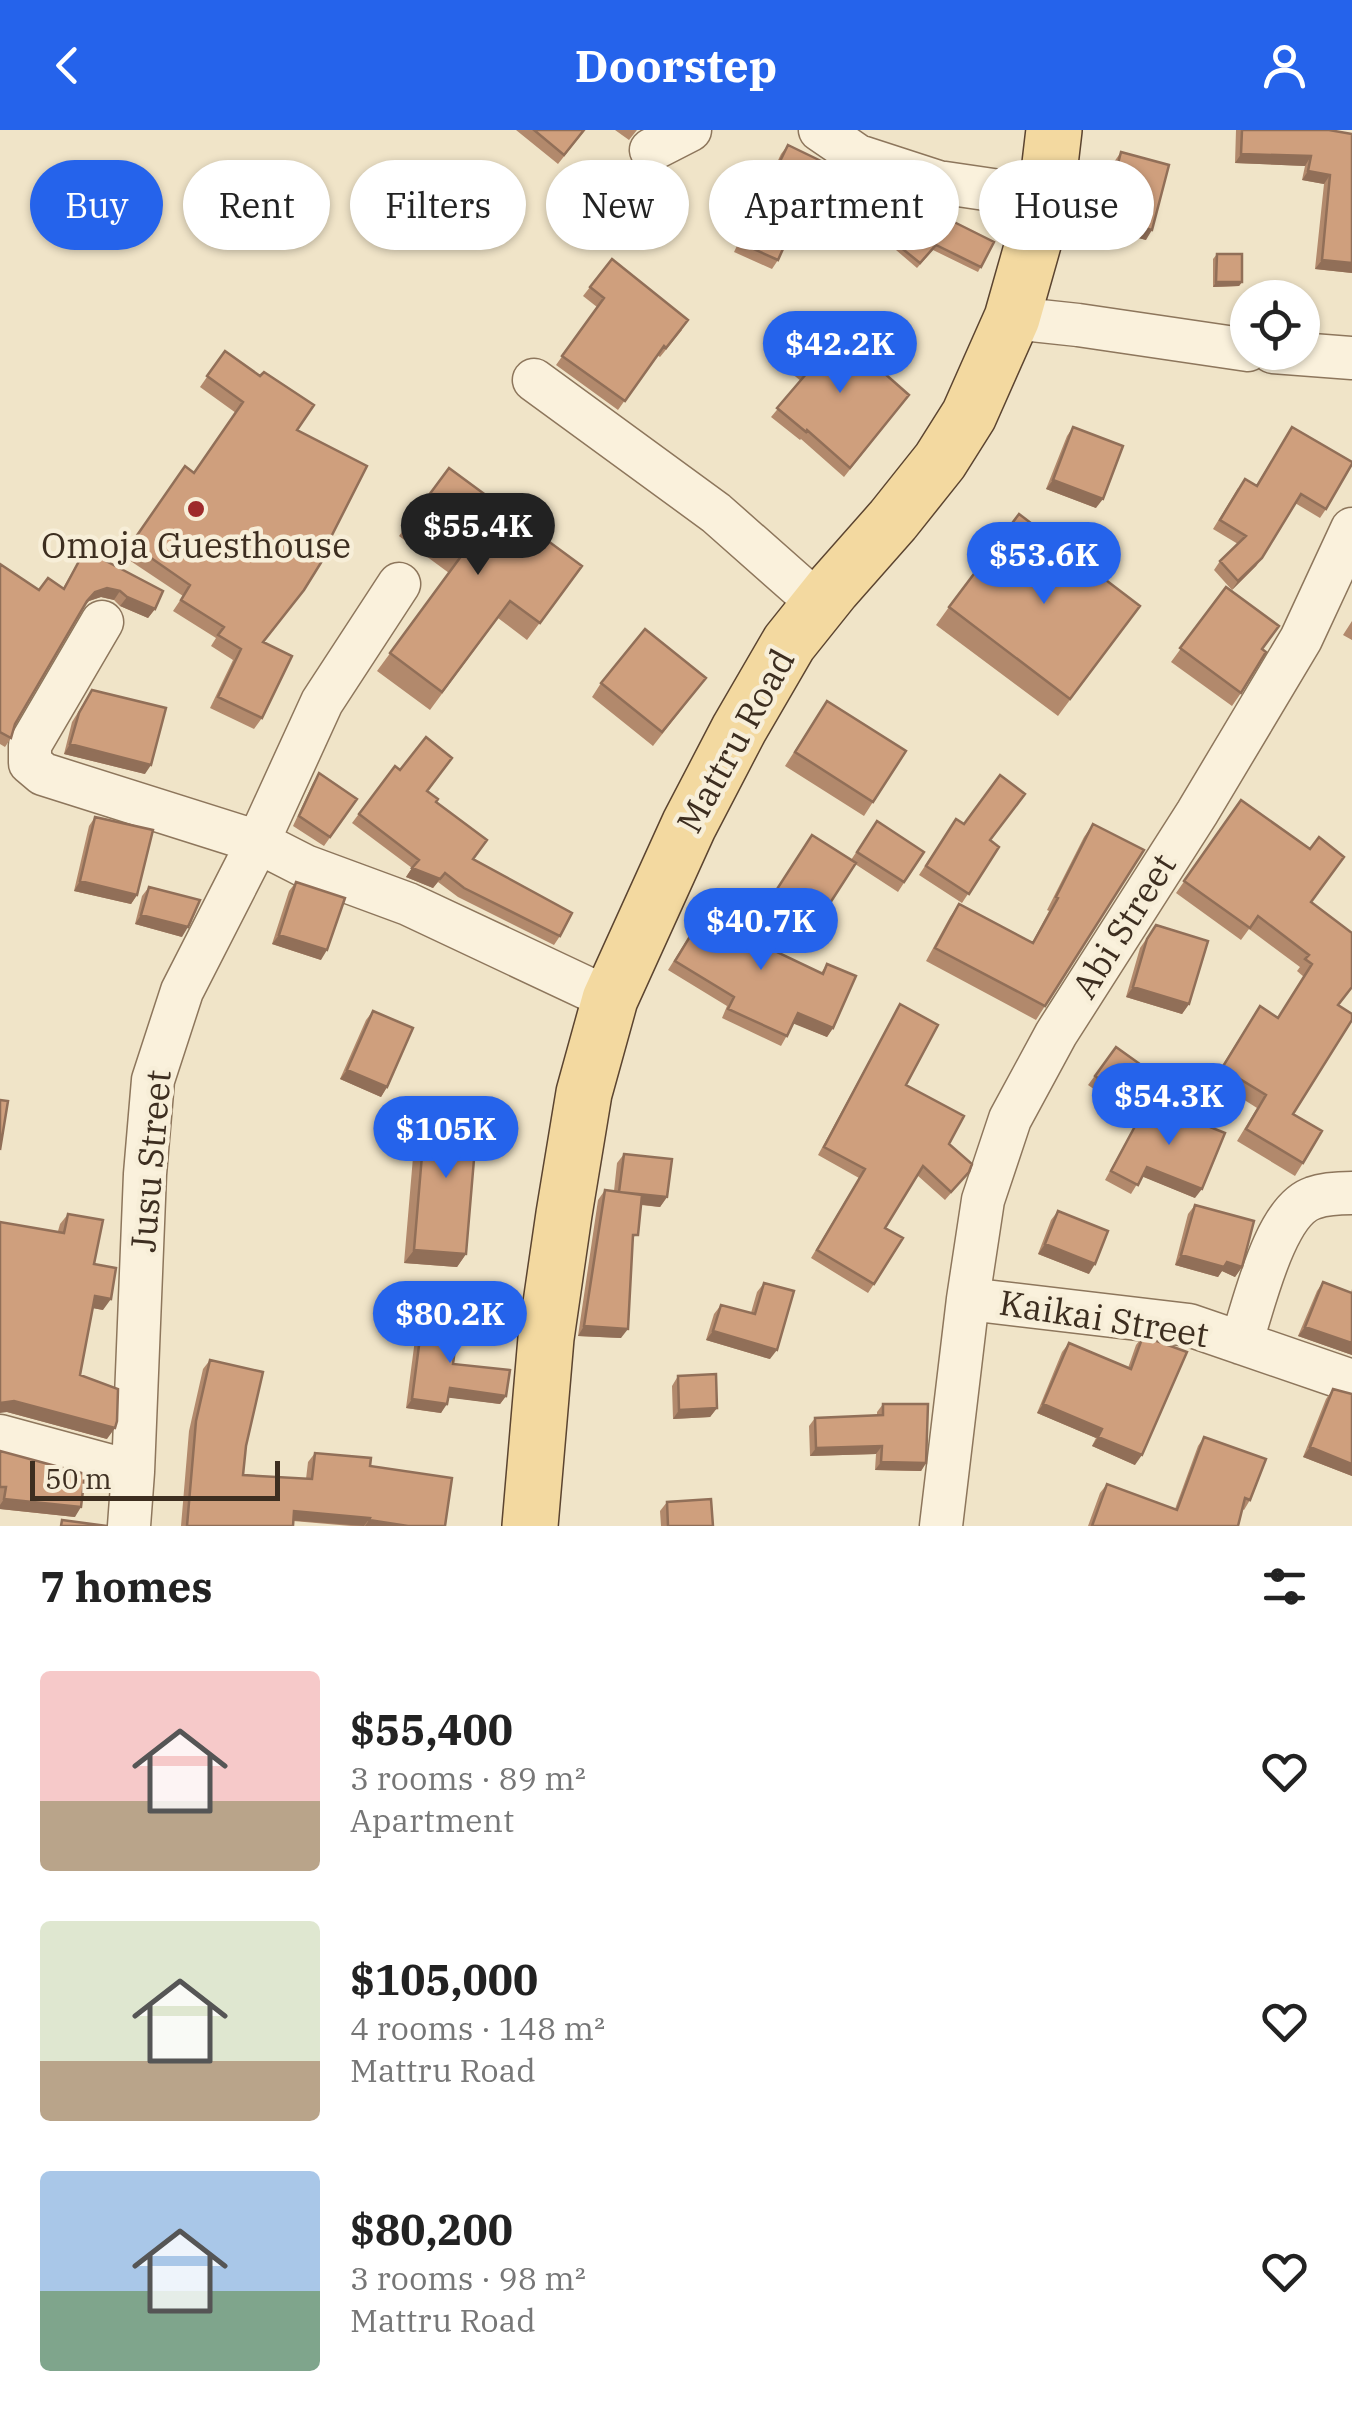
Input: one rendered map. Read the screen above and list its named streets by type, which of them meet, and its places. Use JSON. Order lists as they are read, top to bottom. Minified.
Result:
{"streets":{"main road":["Mattru Road"],"street":["Abi Street","Jusu Street","Kaikai Street"]},"crossings":[["Abi Street","Kaikai Street"]],"places":["Omoja Guesthouse"],"scale_bar":"50 m","page":{"header":"Doorstep","chip":["Buy","Rent","Filters","New","Apartment","House"],"price":["$42.2K","$55.4K","$53.6K","$40.7K","$54.3K","$105K","$80.2K"],"scale":"50 m","heading":"7 homes","list":[{"name":"$55,400","note":"3 rooms · 89 m² · Apartment"},{"name":"$105,000","note":"4 rooms · 148 m² · Mattru Road"},{"name":"$80,200","note":"3 rooms · 98 m² · Mattru Road"}]}}
